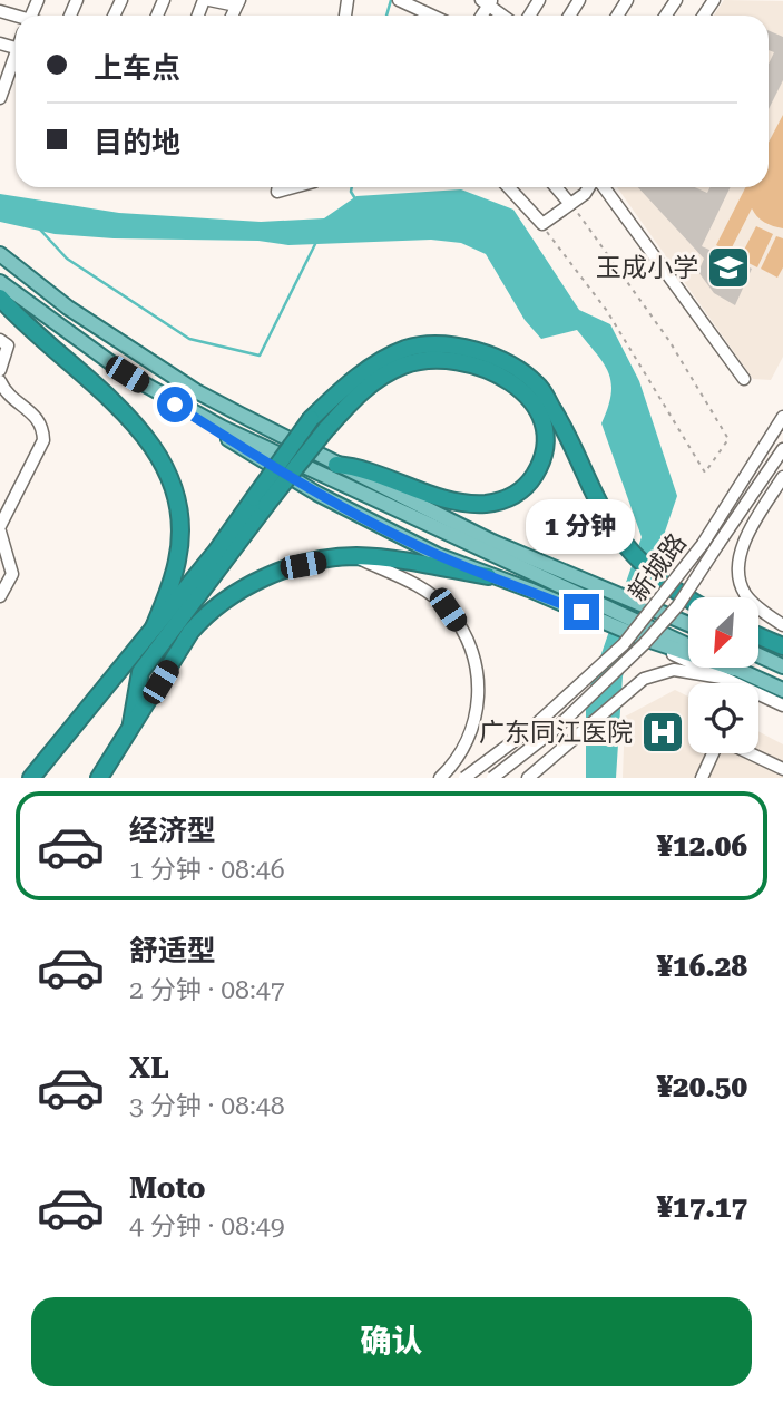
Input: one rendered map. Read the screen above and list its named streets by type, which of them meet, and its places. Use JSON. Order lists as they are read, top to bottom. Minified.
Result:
{"streets":{"street":["新城路"]},"places":{"school or university":["玉成小学"],"hospital":["广东同江医院"]},"north":"bottom left","page":{"banner":["上车点","目的地"],"bubble":"1 分钟","list":[{"name":"经济型","note":"1 分钟 · 08:46","value":"¥12.06"},{"name":"舒适型","note":"2 分钟 · 08:47","value":"¥16.28"},{"name":"XL","note":"3 分钟 · 08:48","value":"¥20.50"},{"name":"Moto","note":"4 分钟 · 08:49","value":"¥17.17"}],"buttons":"确认"}}
